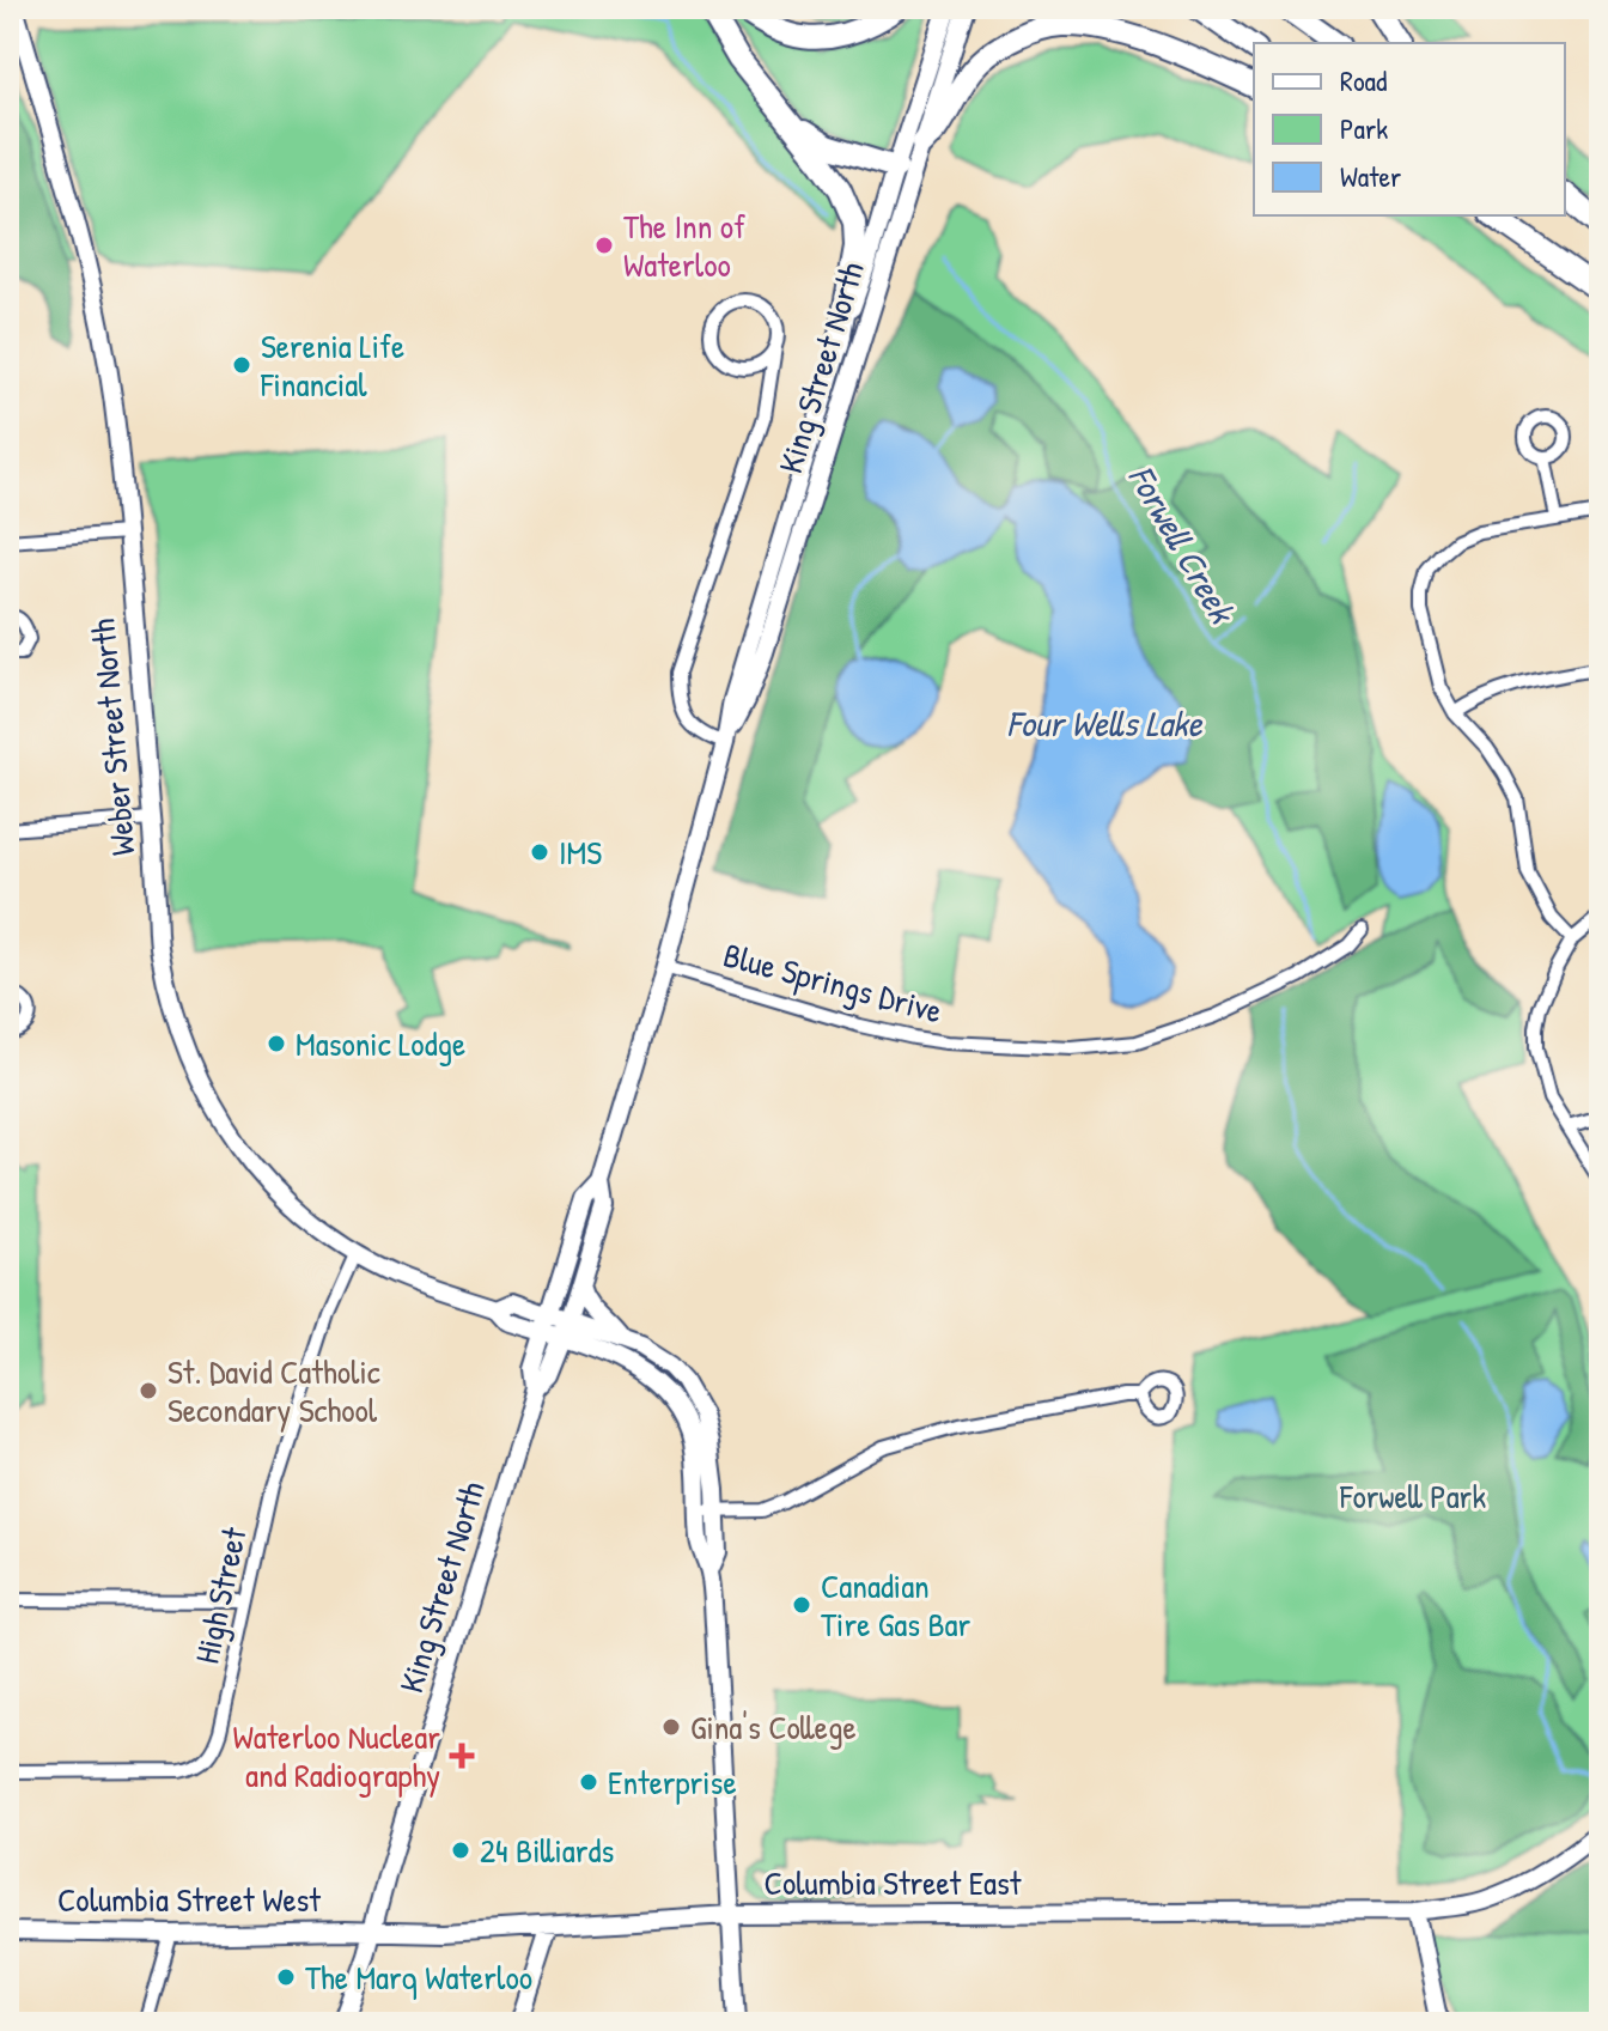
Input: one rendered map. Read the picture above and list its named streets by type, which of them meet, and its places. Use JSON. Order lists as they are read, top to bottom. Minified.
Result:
{"streets":{"main road":["King Street North","Weber Street North","Columbia Street East","Columbia Street West"],"street":["Blue Springs Drive","High Street"]},"crossings":[["King Street North","Weber Street North"],["King Street North","Blue Springs Drive"],["King Street North","Columbia Street East"],["King Street North","Columbia Street West"],["Weber Street North","High Street"],["Weber Street North","Columbia Street East"],["Columbia Street East","Columbia Street West"]],"water":["Forwell Creek","Four Wells Lake"],"parks":["Forwell Park"],"places":{"other":["The Inn of Waterloo","Serenia Life Financial","IMS","Masonic Lodge","St. David Catholic Secondary School","Canadian Tire Gas Bar","Gina's College","Enterprise","24 Billiards","The Marq Waterloo"],"health":["Waterloo Nuclear and Radiography"]},"legend":["Road","Park","Water"]}
